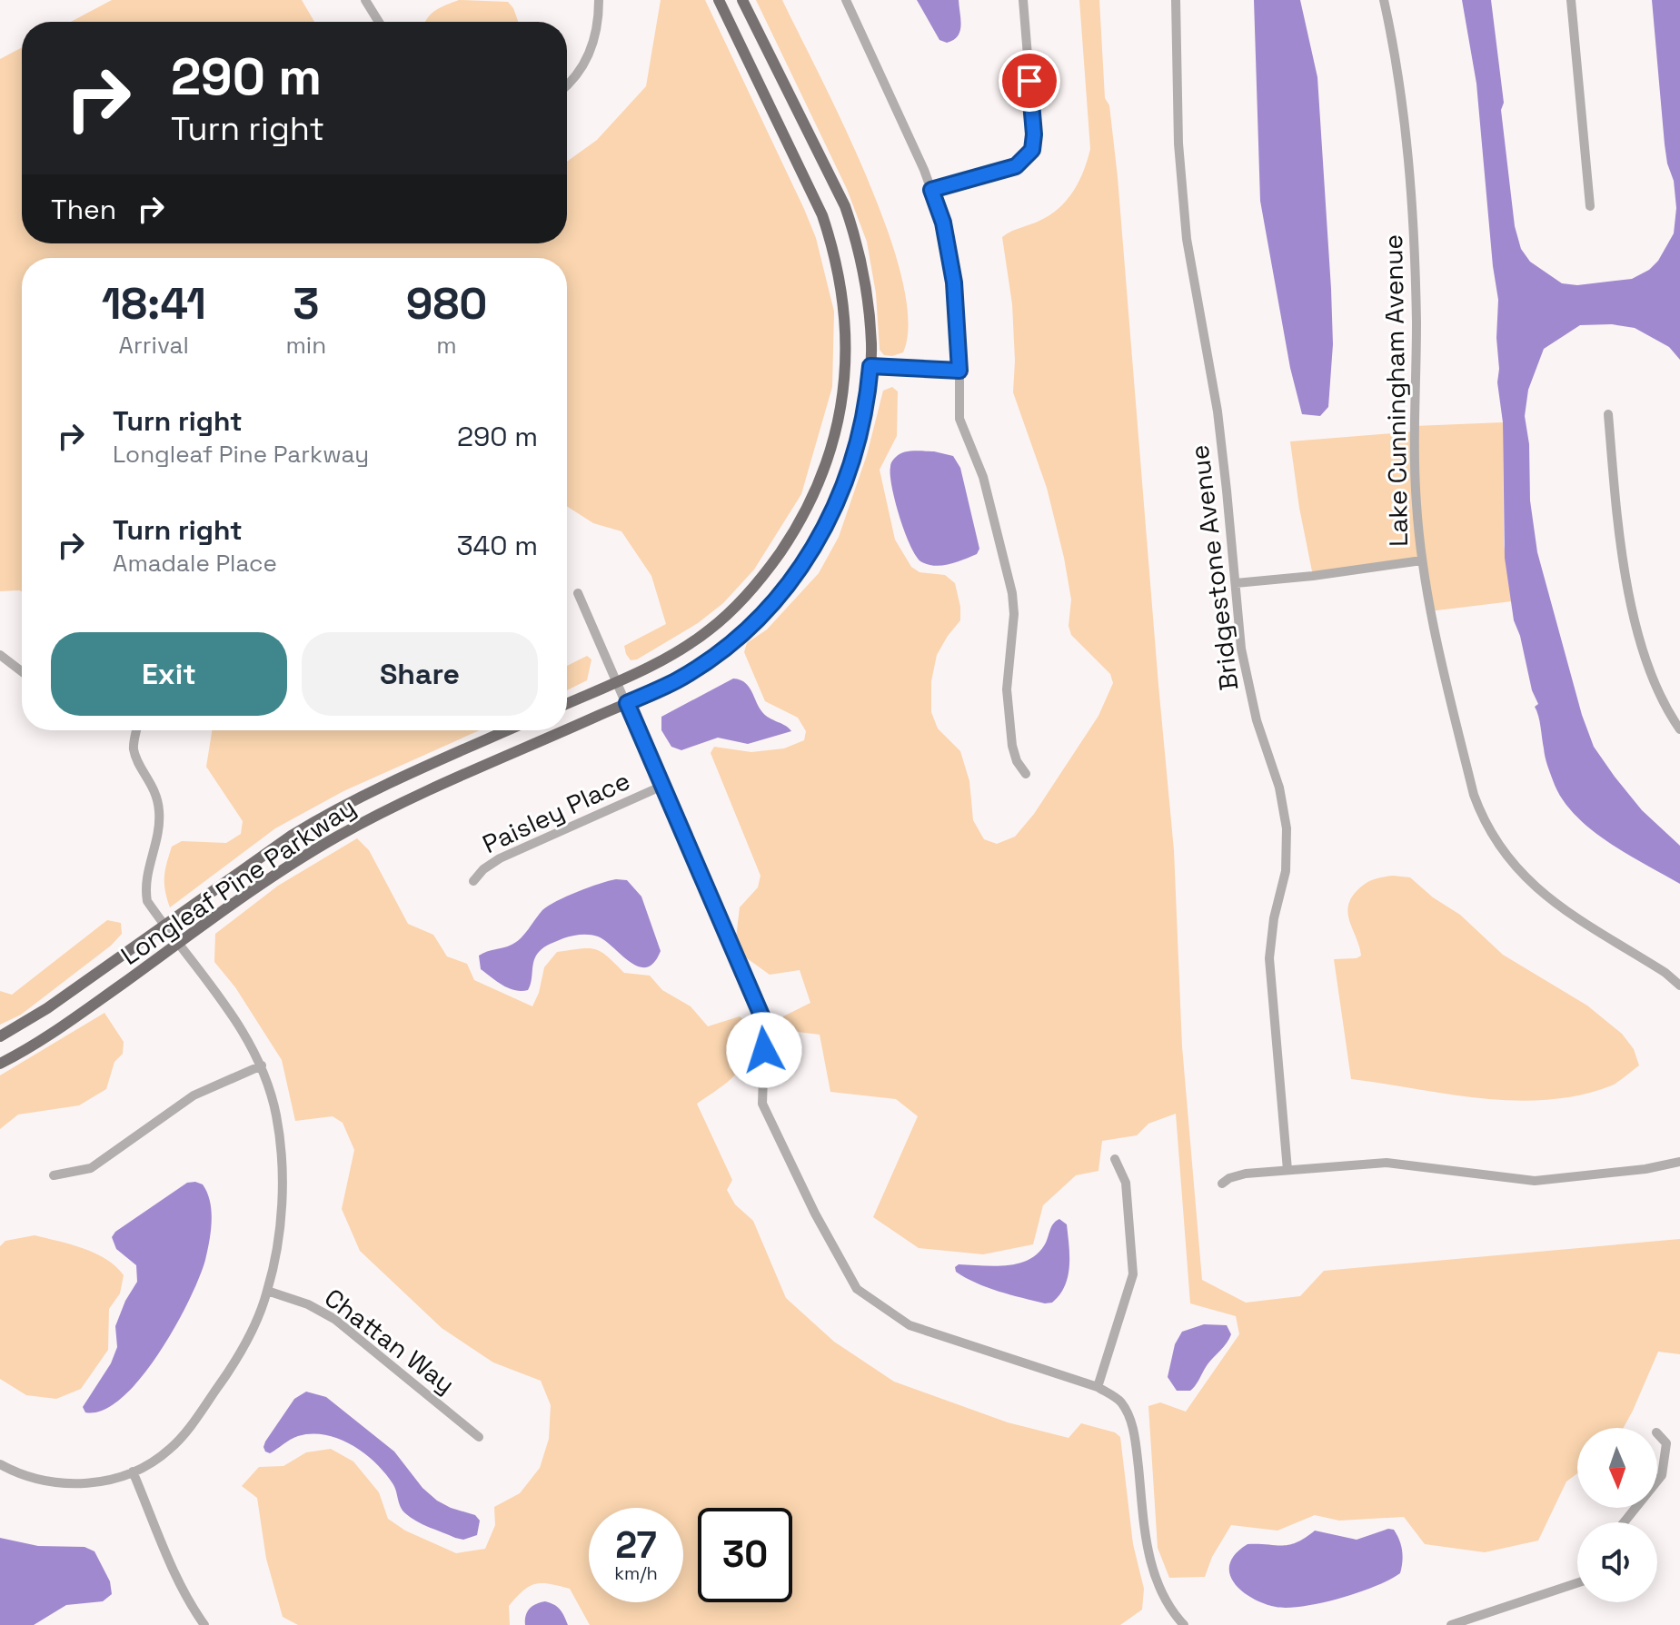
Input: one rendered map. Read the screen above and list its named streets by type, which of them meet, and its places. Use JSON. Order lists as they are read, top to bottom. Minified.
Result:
{"streets":{"main road":["Longleaf Pine Parkway"],"street":["Lake Cunningham Avenue","Bridgestone Avenue","Paisley Place","Chattan Way"]},"north":"bottom","page":{"turn":["290 m","Turn right"],"then":"Then","eta":["18:41","Arrival","3","min","980","m"],"list":[{"name":"Turn right","note":"Longleaf Pine Parkway","value":"290 m"},{"name":"Turn right","note":"Amadale Place","value":"340 m"}],"buttons":["Exit","Share"],"speed":"27 km/h","limit":"30"}}
